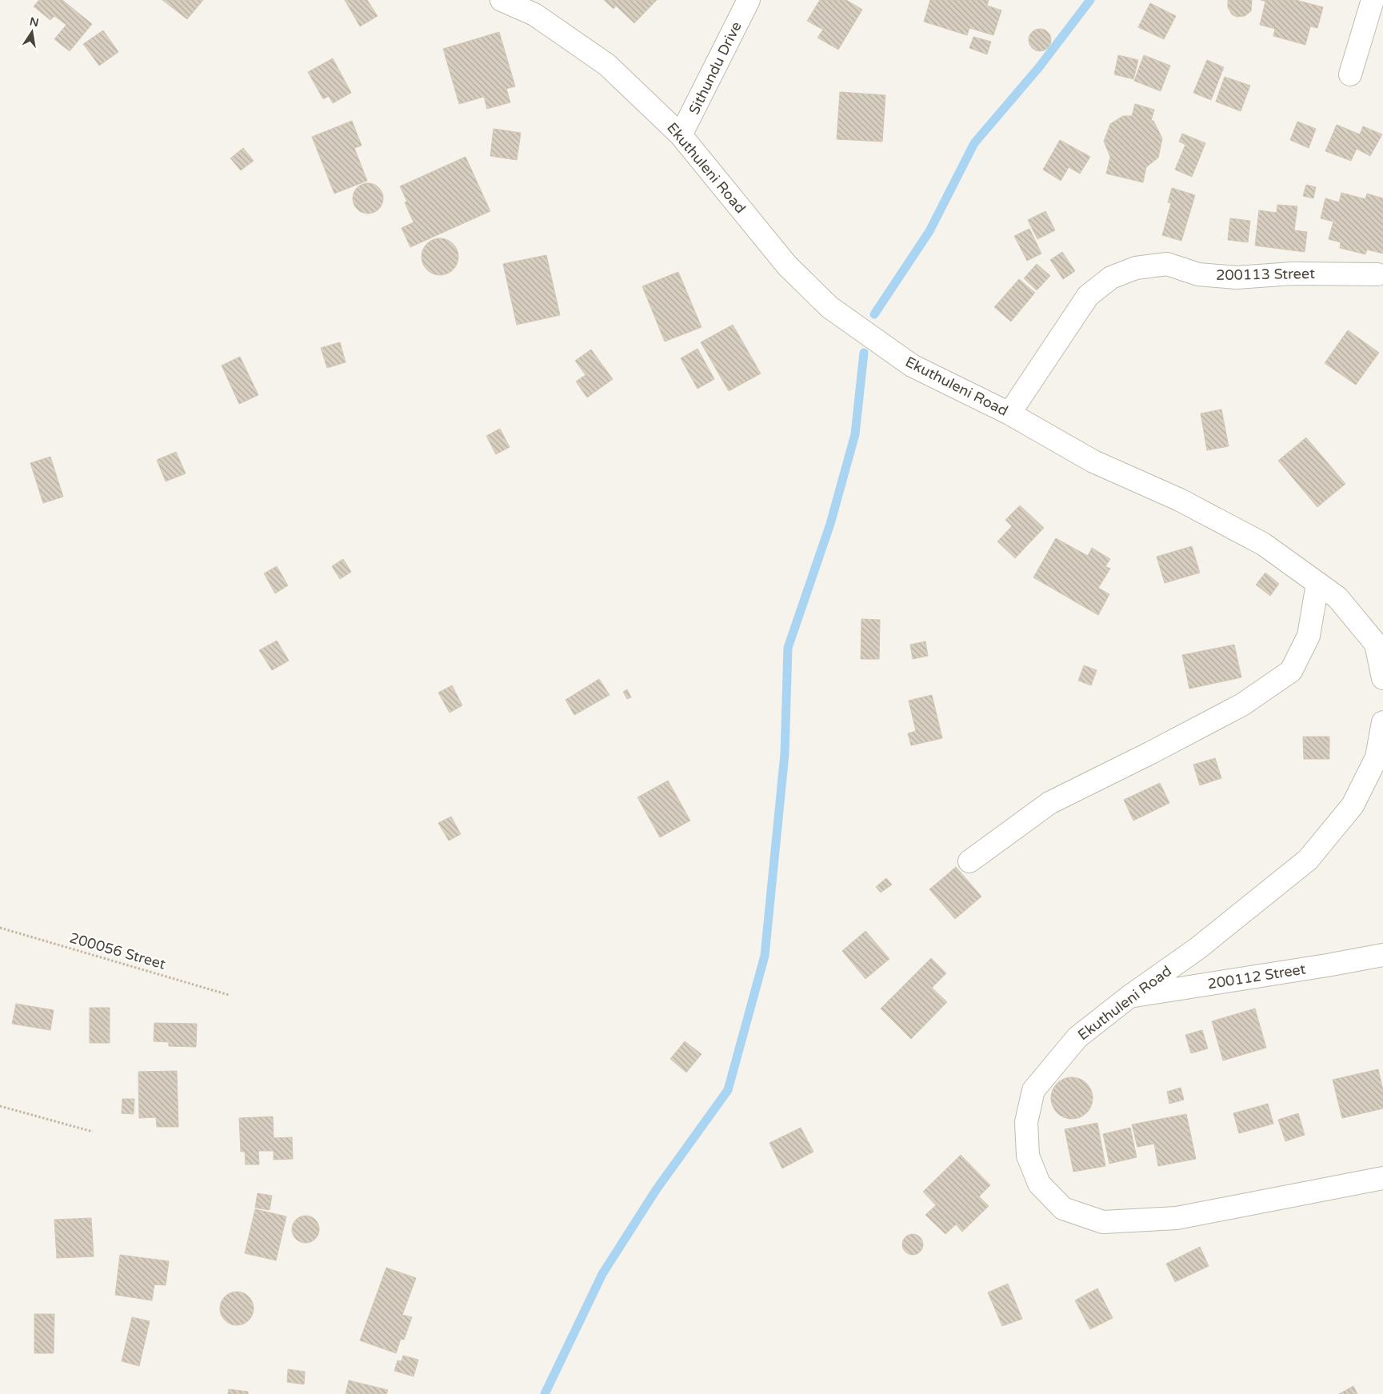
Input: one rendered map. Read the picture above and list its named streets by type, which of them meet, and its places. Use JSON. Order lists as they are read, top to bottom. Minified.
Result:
{"streets":{"street":["Sithundu Drive","Ekuthuleni Road","200113 Street","200112 Street"],"path":["200056 Street"]},"crossings":[["Sithundu Drive","Ekuthuleni Road"],["Ekuthuleni Road","200113 Street"],["Ekuthuleni Road","200112 Street"]],"north":"top"}
